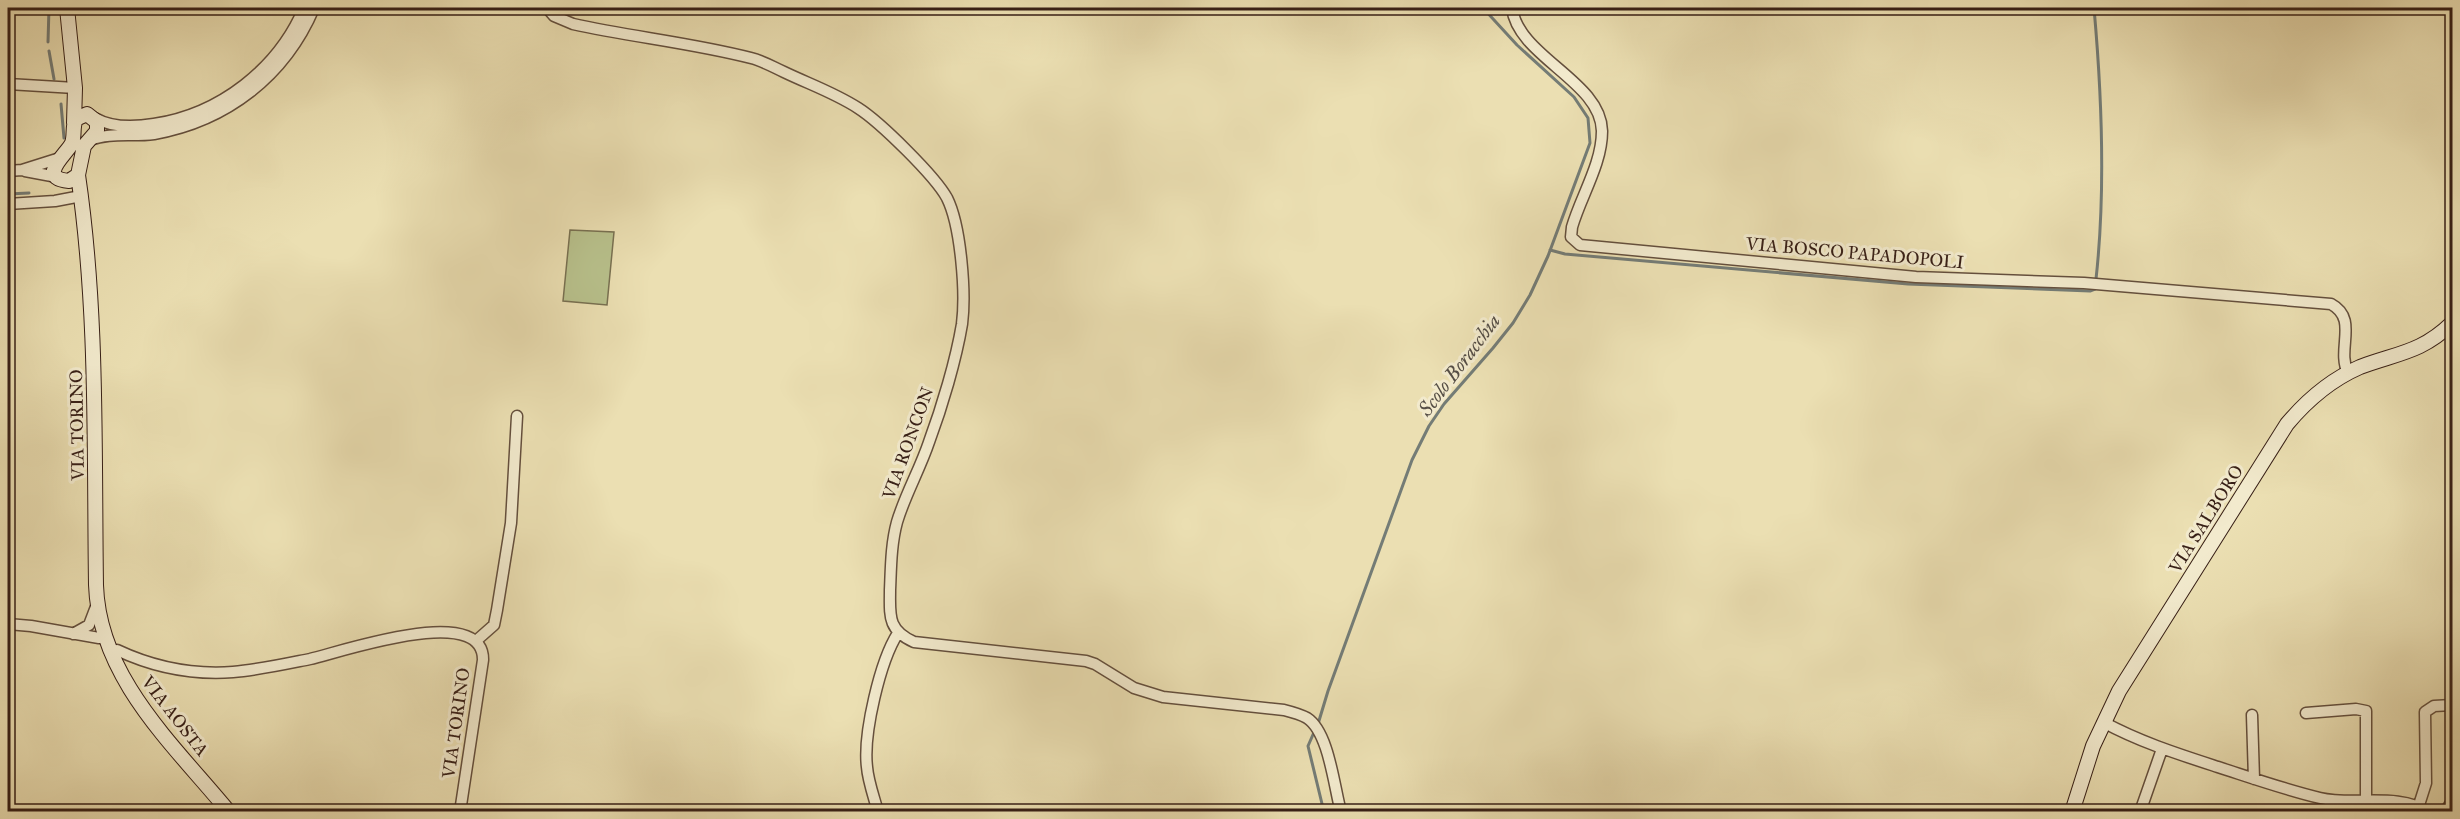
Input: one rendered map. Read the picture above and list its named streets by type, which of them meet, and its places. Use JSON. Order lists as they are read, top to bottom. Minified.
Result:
{"streets":{"street":["VIA BOSCO PAPADOPOLI","VIA TORINO","VIA RONCON","VIA SALBORO","VIA AOSTA"]},"crossings":[["VIA BOSCO PAPADOPOLI","VIA SALBORO"],["VIA TORINO","VIA AOSTA"]],"water":["Scolo Boracchia"]}
